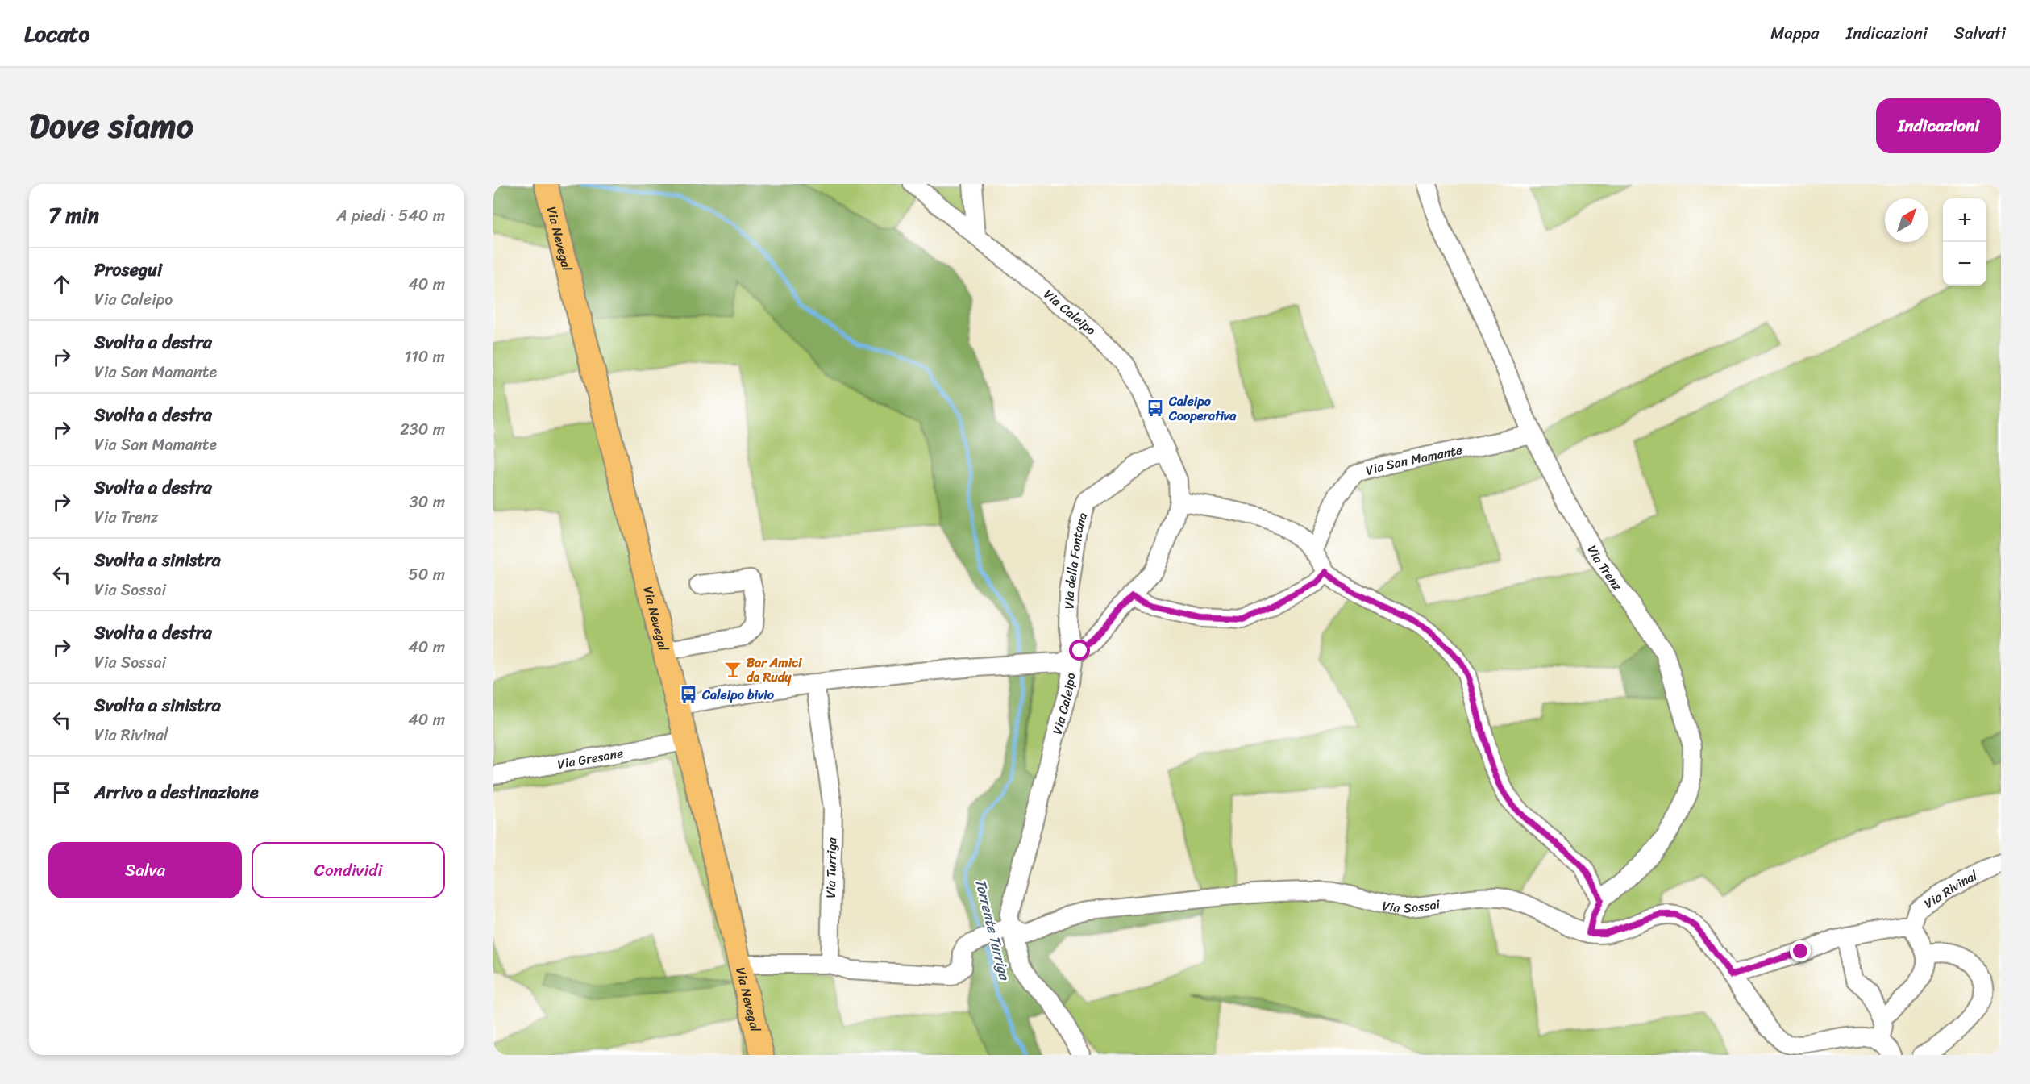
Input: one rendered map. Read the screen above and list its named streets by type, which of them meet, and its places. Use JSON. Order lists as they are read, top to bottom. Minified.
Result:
{"streets":{"main road":["Via Nevegal"],"street":["Via Caleipo","Via San Mamante","Via della Fontana","Via Trenz","Via Gresane","Via Turriga","Via Rivinal","Via Sossai"]},"crossings":[["Via Nevegal","Via Gresane"],["Via Caleipo","Via della Fontana"],["Via Caleipo","Via Sossai"],["Via San Mamante","Via Trenz"],["Via Trenz","Via Sossai"]],"water":["Torrente Turriga"],"places":{"bus stop":["Caleipo Cooperativa","Caleipo bivio"],"bar":["Bar Amici da Rudy"]},"north":"top right","page":{"header":"Locato","nav":["Mappa","Indicazioni","Salvati"],"title":"Dove siamo","buttons":["Indicazioni",["Salva","Condividi"]],"heading":["7 min","A piedi · 540 m"],"map_buttons":["+","−"],"list":[["Prosegui","Via Caleipo","40 m"],["Svolta a destra","Via San Mamante","110 m"],["Svolta a destra","Via San Mamante","230 m"],["Svolta a destra","Via Trenz","30 m"],["Svolta a sinistra","Via Sossai","50 m"],["Svolta a destra","Via Sossai","40 m"],["Svolta a sinistra","Via Rivinal","40 m"],"Arrivo a destinazione"]}}
